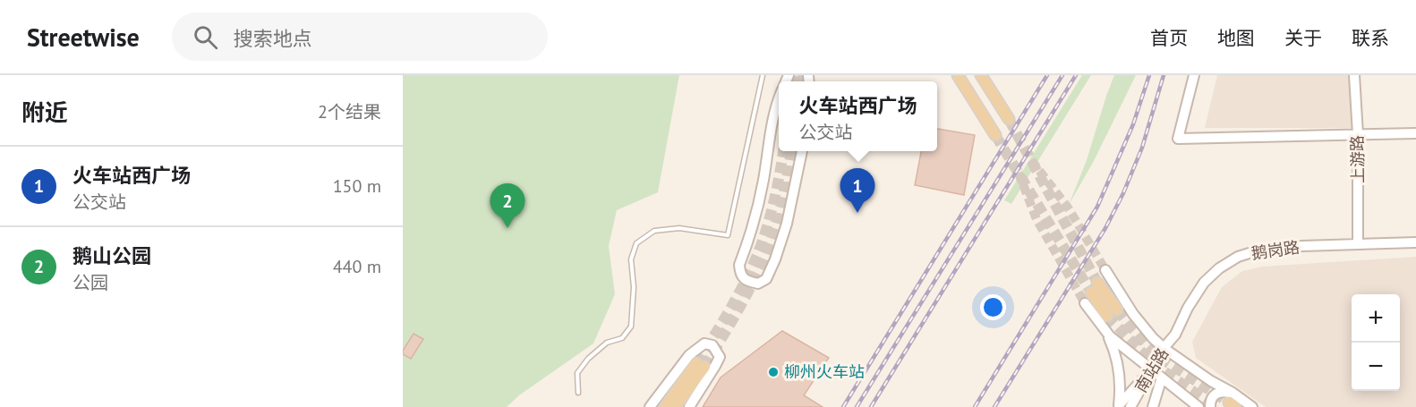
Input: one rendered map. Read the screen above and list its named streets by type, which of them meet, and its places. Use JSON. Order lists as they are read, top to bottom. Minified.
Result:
{"streets":{"street":["上游路","鹅岗路","南站路"]},"crossings":[["上游路","鹅岗路"],["鹅岗路","南站路"]],"places":["柳州火车站"],"page":{"header":"Streetwise","search":"搜索地点","nav":["首页","地图","关于","联系"],"heading":["附近","2个结果"],"popup":["火车站西广场","公交站"],"list":[{"mark":"1","name":"火车站西广场","note":"公交站","value":"150 m"},{"mark":"2","name":"鹅山公园","note":"公园","value":"440 m"}],"pins":["1","2"],"map_buttons":["+","−"]}}
